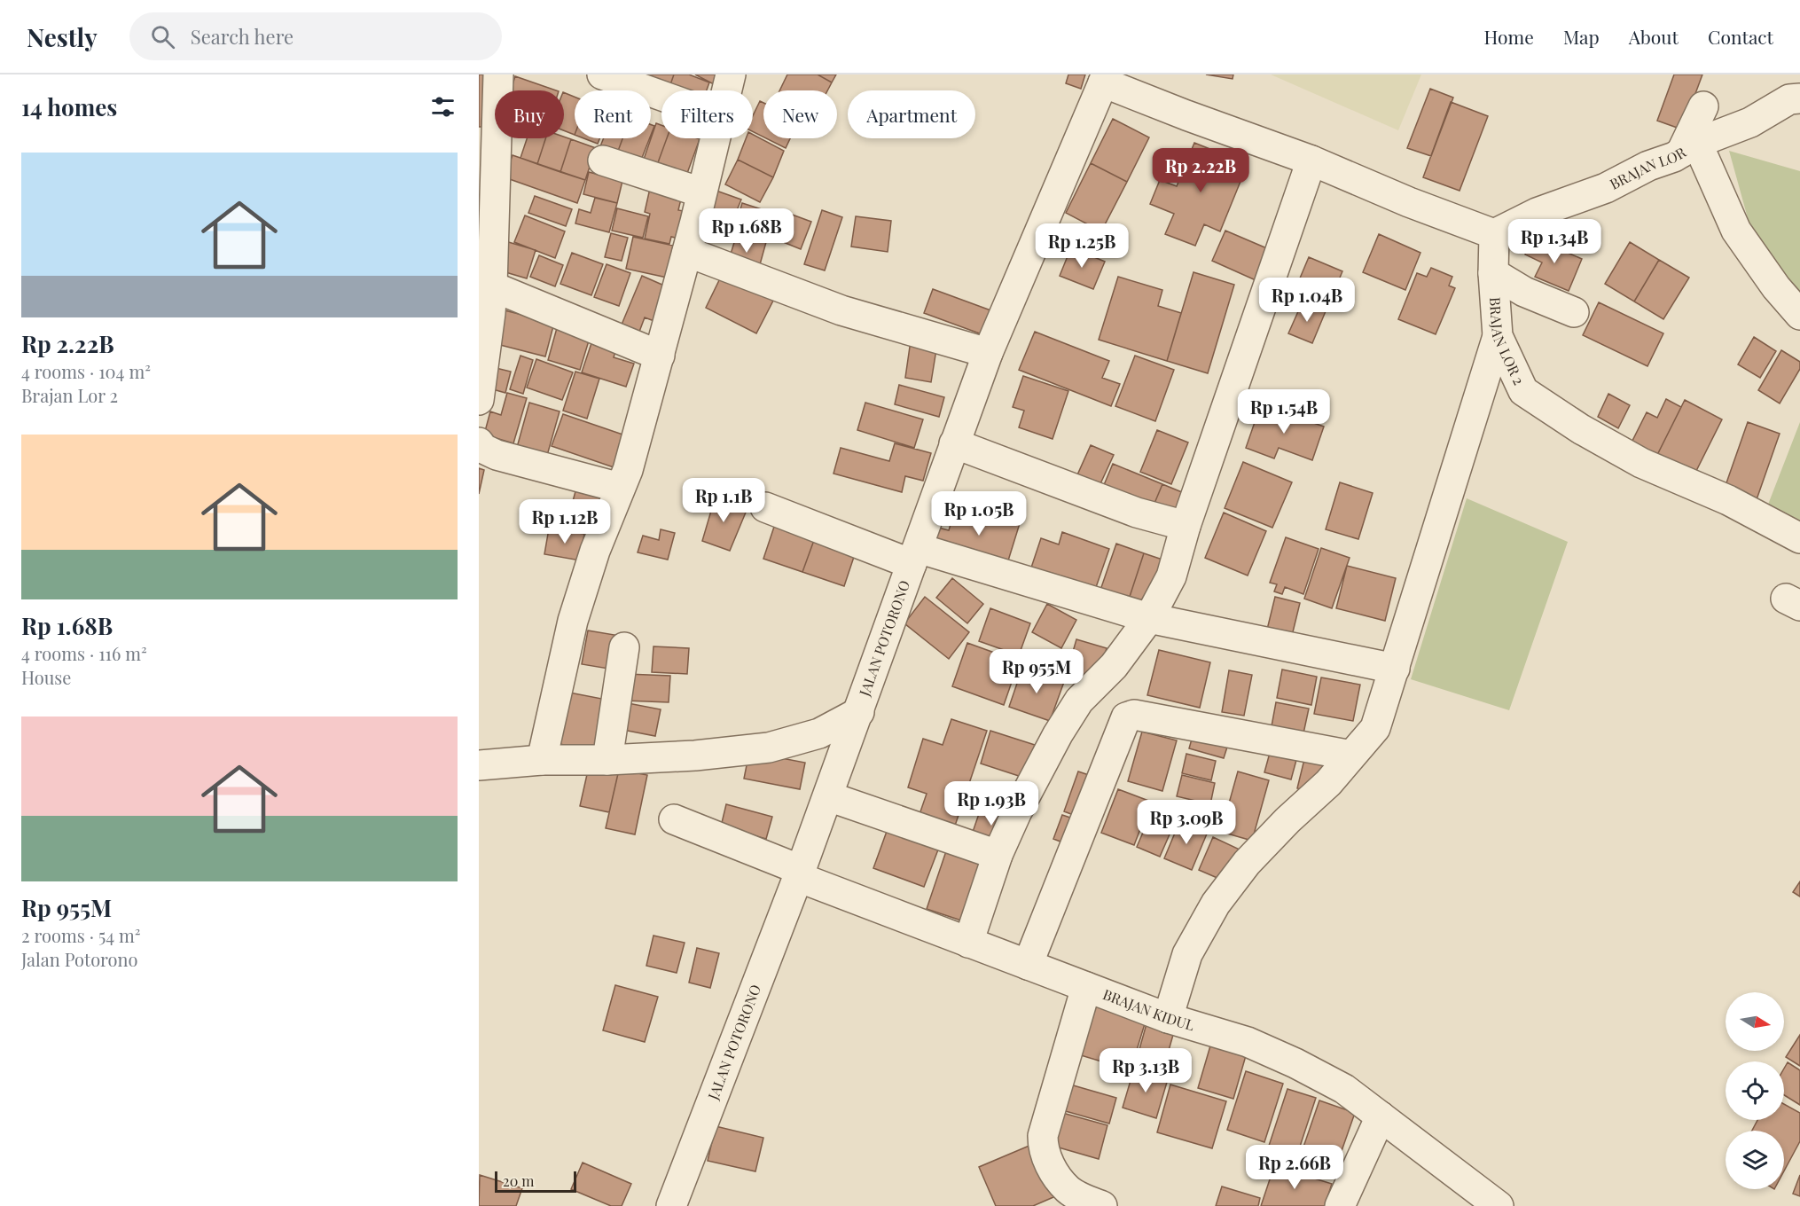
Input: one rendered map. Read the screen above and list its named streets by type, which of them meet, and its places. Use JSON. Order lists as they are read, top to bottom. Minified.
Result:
{"streets":{"street":["BRAJAN LOR","BRAJAN LOR 2","JALAN POTORONO","BRAJAN KIDUL"]},"crossings":[["BRAJAN LOR","BRAJAN LOR 2"],["JALAN POTORONO","BRAJAN KIDUL"]],"scale_bar":"20 m","north":"right","page":{"header":"Nestly","search":"Search here","nav":["Home","Map","About","Contact"],"heading":"14 homes","chip":["Buy","Rent","Filters","New","Apartment"],"list":[{"name":"Rp 2.22B","note":"4 rooms · 104 m² · Brajan Lor 2"},{"name":"Rp 1.68B","note":"4 rooms · 116 m² · House"},{"name":"Rp 955M","note":"2 rooms · 54 m² · Jalan Potorono"}],"price":["Rp 2.22B","Rp 1.68B","Rp 1.34B","Rp 1.25B","Rp 1.04B","Rp 1.54B","Rp 1.1B","Rp 1.05B","Rp 1.12B","Rp 955M","Rp 1.93B","Rp 3.09B","Rp 3.13B","Rp 2.66B"],"scale":"20 m"}}
